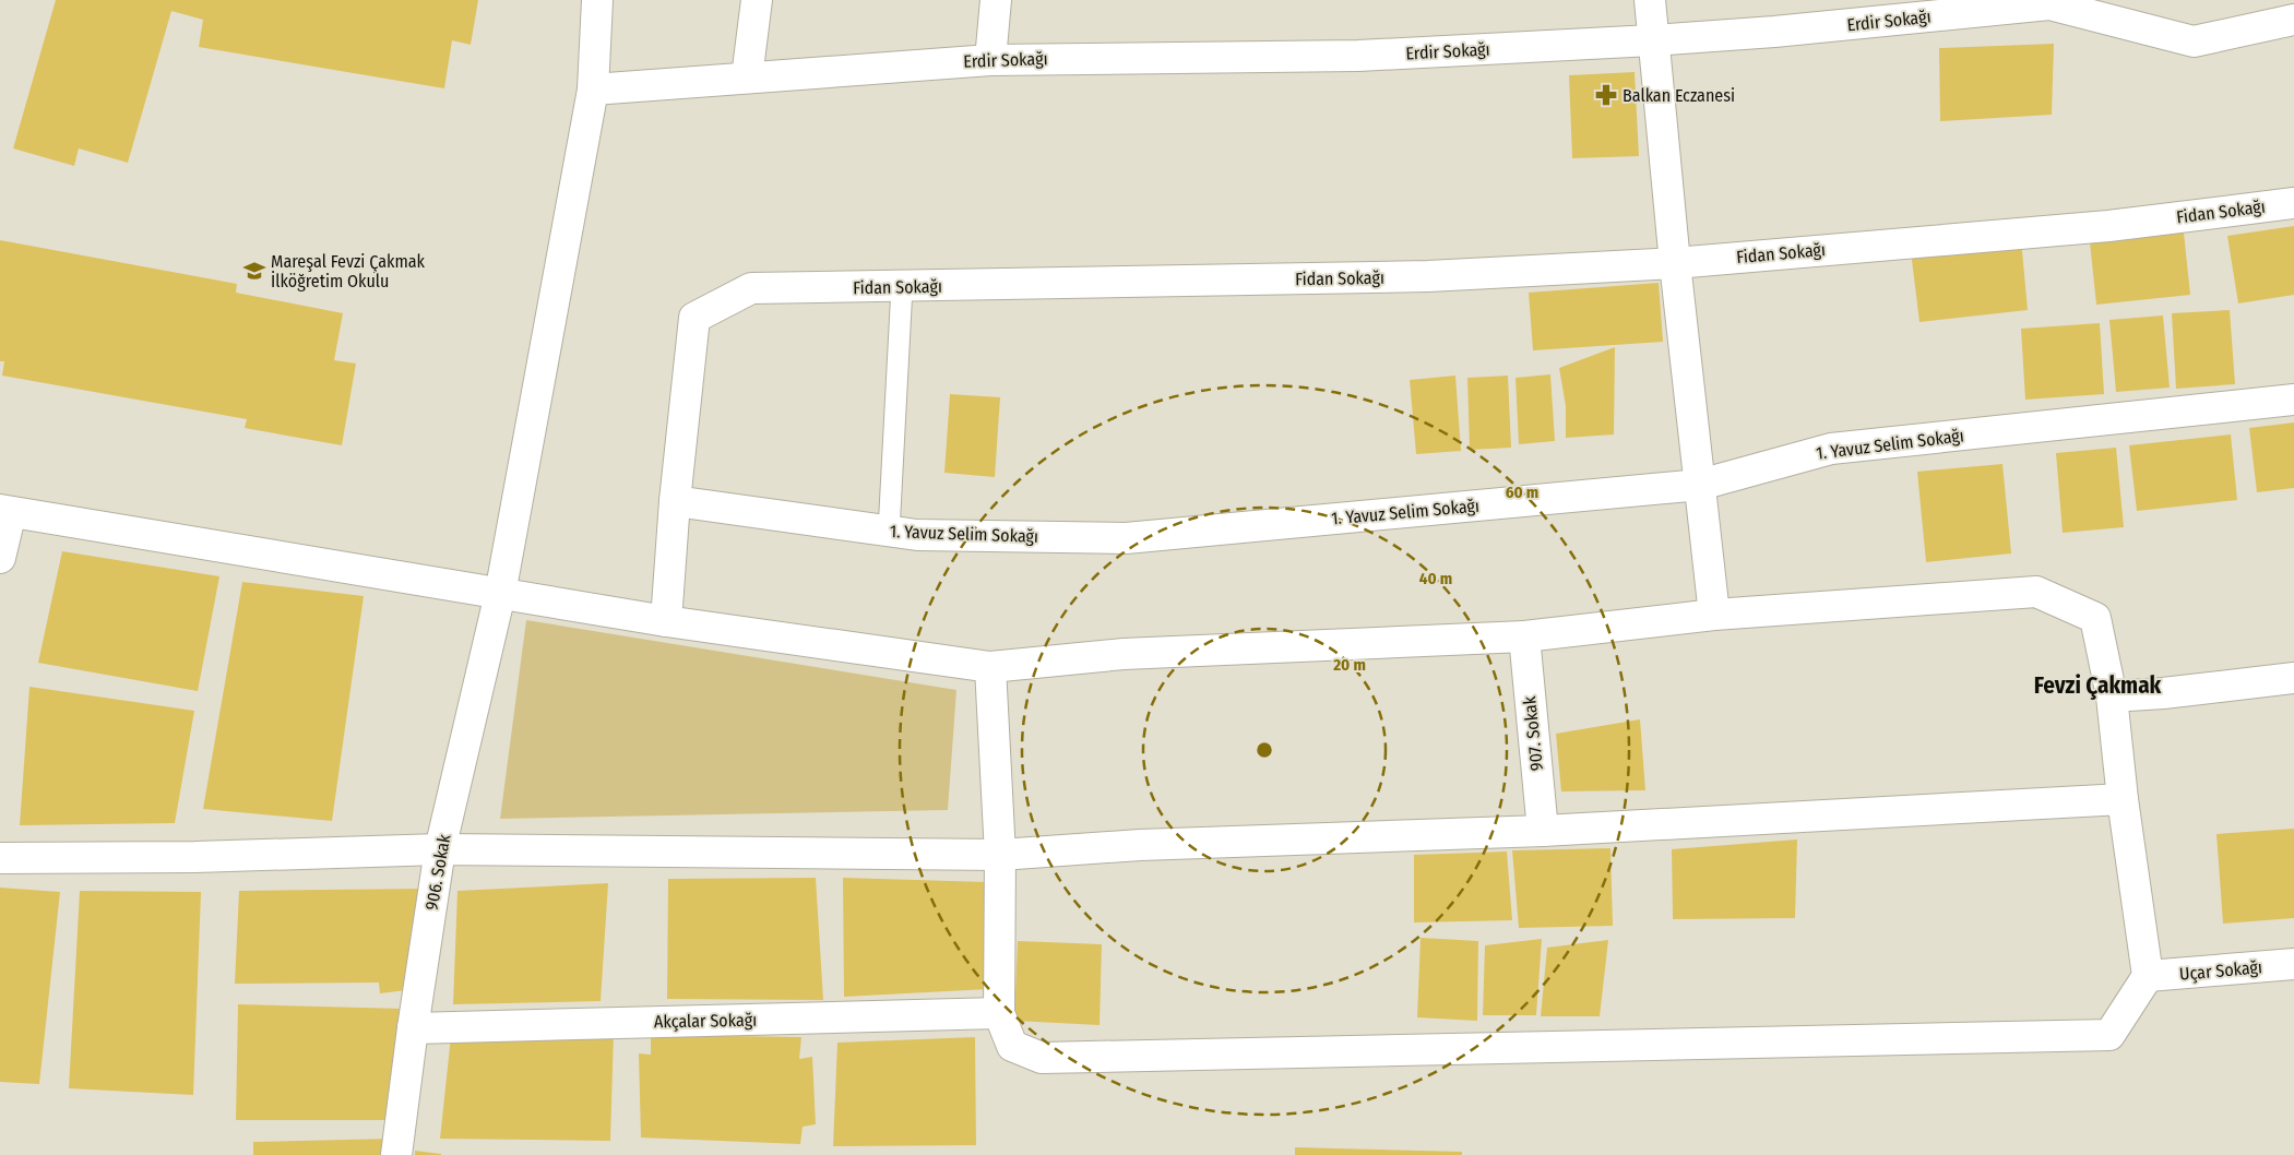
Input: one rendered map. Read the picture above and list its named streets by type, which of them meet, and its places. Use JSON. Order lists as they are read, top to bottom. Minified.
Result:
{"streets":{"street":["Erdir Sokağı","Fidan Sokağı","1. Yavuz Selim Sokağı","907. Sokak","906. Sokak","Uçar Sokağı","Akçalar Sokağı"]},"crossings":[["Erdir Sokağı","906. Sokak"],["Fidan Sokağı","1. Yavuz Selim Sokağı"],["906. Sokak","Akçalar Sokağı"]],"districts":["Fevzi Çakmak"],"places":{"pharmacy":["Balkan Eczanesi"],"school or university":["Mareşal Fevzi Çakmak İlköğretim Okulu"]},"rings":["60 m","40 m","20 m"]}
